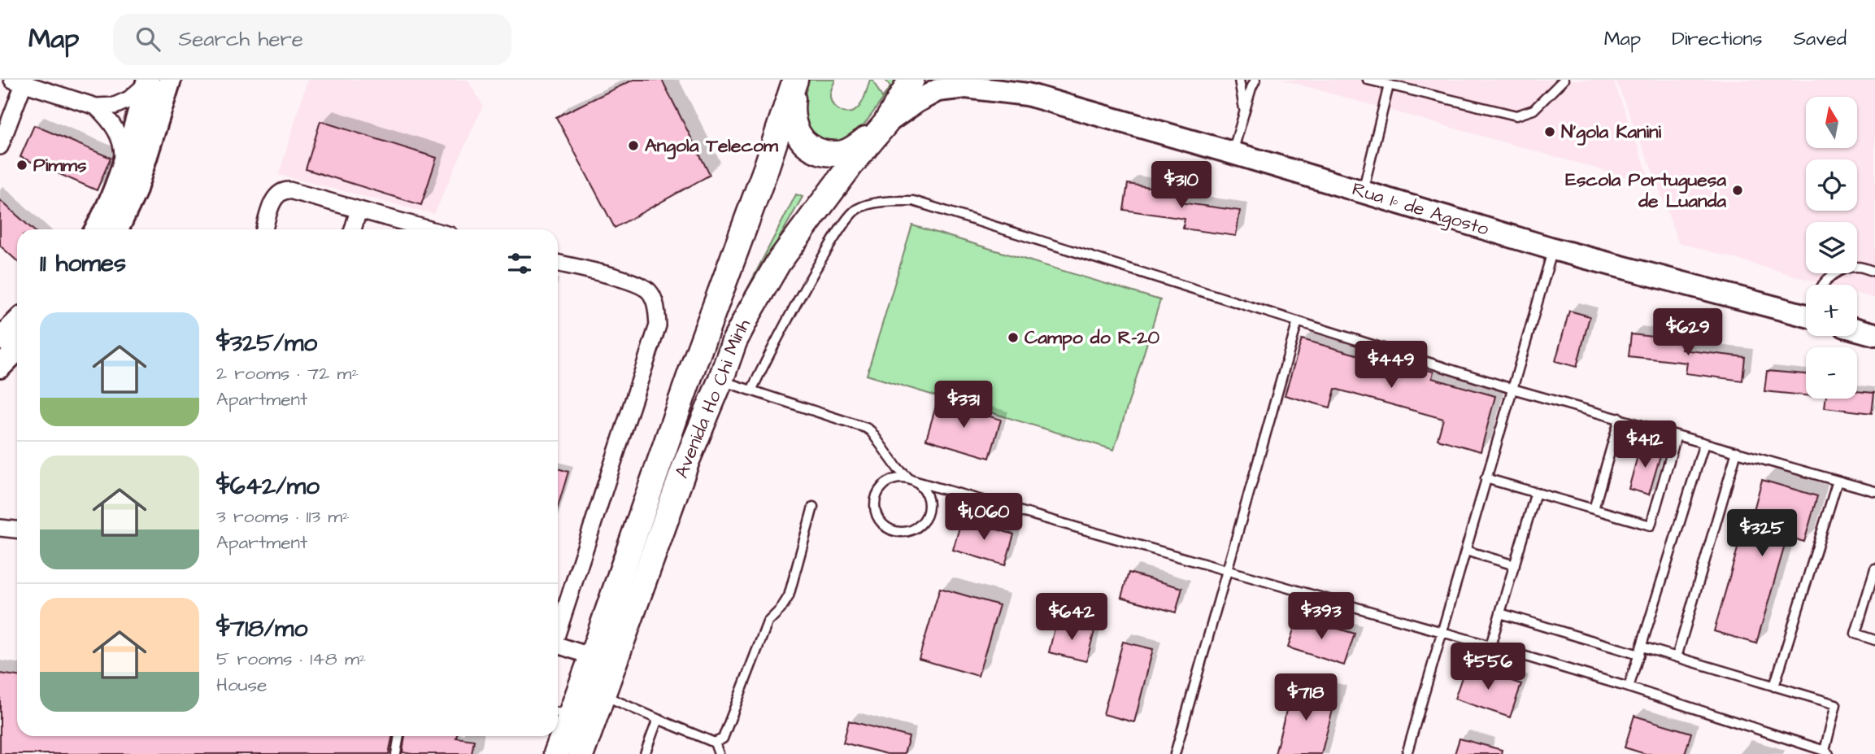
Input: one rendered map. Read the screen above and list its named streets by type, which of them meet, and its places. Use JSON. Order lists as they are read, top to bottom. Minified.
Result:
{"streets":{"main road":["Rua 1º de Agosto","Avenida Ho Chi Minh"]},"places":["N'gola Kanini","Angola Telecom","Pimms","Escola Portuguesa de Luanda","Campo do R-20"],"north":"top","page":{"header":"Map","search":"Search here","nav":["Map","Directions","Saved"],"map_buttons":["+","−"],"price":["$310","$629","$449","$331","$412","$1,060","$325","$393","$642","$556","$718"],"heading":"11 homes","list":[{"name":"$325/mo","note":"2 rooms · 72 m² · Apartment"},{"name":"$642/mo","note":"3 rooms · 113 m² · Apartment"},{"name":"$718/mo","note":"5 rooms · 148 m² · House"}]}}
